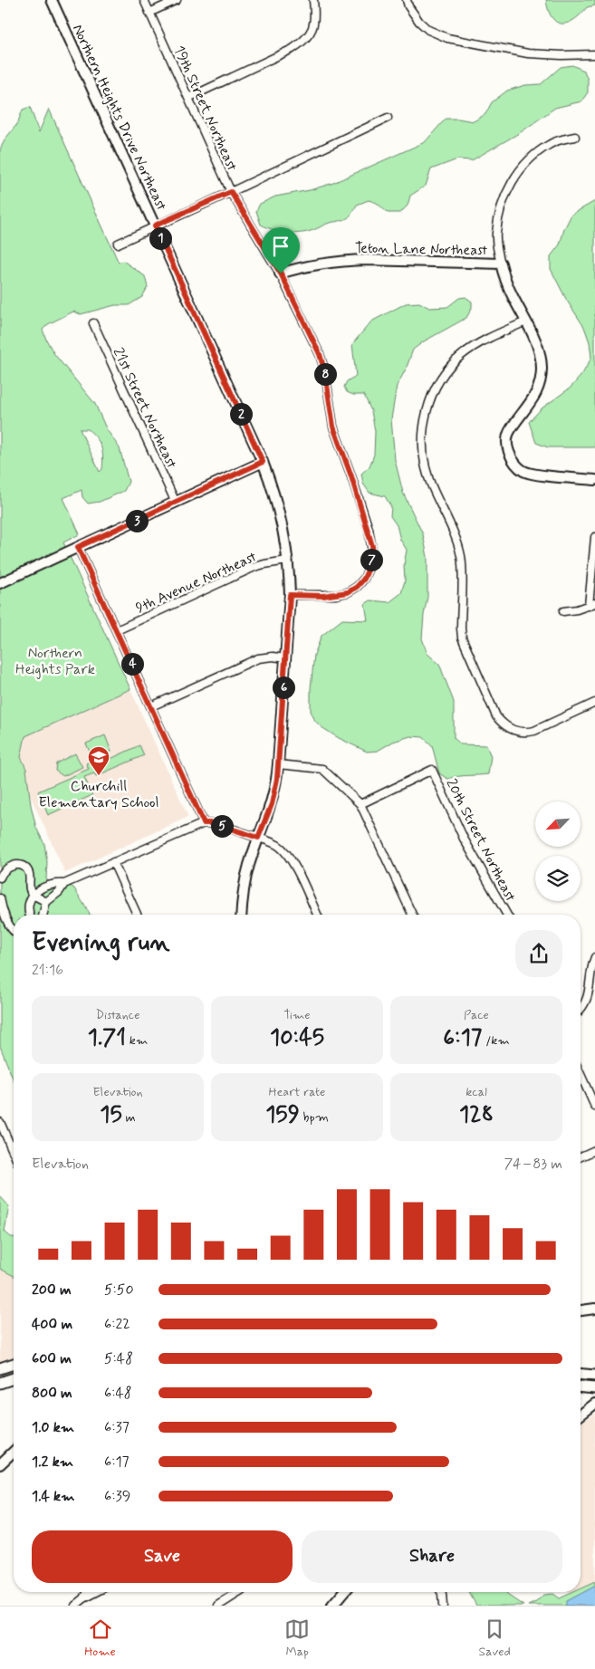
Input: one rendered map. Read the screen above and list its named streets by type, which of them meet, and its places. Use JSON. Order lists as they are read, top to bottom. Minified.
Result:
{"streets":{"street":["19th Street Northeast","Northern Heights Drive Northeast","Teton Lane Northeast","21st Street Northeast","9th Avenue Northeast","20th Street Northeast"]},"crossings":[["19th Street Northeast","Northern Heights Drive Northeast"],["19th Street Northeast","Teton Lane Northeast"],["Northern Heights Drive Northeast","9th Avenue Northeast"]],"parks":["Northern Heights Park"],"places":{"school or university":["Churchill Elementary School"]},"north":"bottom left","page":{"pins":["1","8","2","3","7","4","6","5"],"heading":["Evening run","21:16"],"stats":[["Distance","1.71 km"],["Time","10:45"],["Pace","6:17 /km"],["Elevation","15 m"],["Heart rate","159 bpm"],["kcal","128"]],"chart":["Elevation","74–83 m"],"list":[{"name":"200 m","note":"5:50"},{"name":"400 m","note":"6:22"},{"name":"600 m","note":"5:48"},{"name":"800 m","note":"6:48"},{"name":"1.0 km","note":"6:37"},{"name":"1.2 km","note":"6:17"},{"name":"1.4 km","note":"6:39"}],"buttons":["Save","Share"],"tabs":["Home","Map","Saved"]}}
